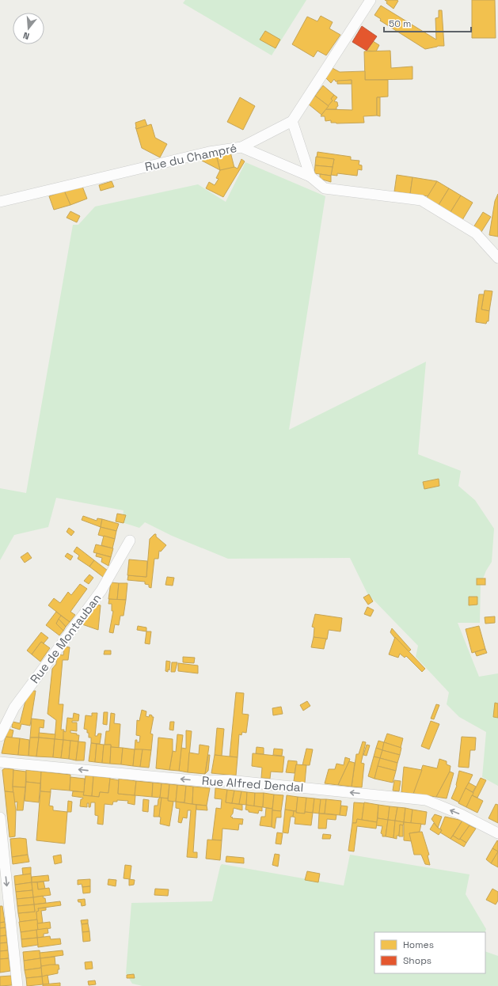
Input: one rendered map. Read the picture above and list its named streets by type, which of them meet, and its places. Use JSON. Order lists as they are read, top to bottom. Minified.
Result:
{"streets":{"street":["Rue du Champré","Rue de Montauban","Rue Alfred Dendal"]},"one_way":["Rue Alfred Dendal"],"legend":["Homes","Shops"],"scale_bar":"50 m","north":"bottom"}
